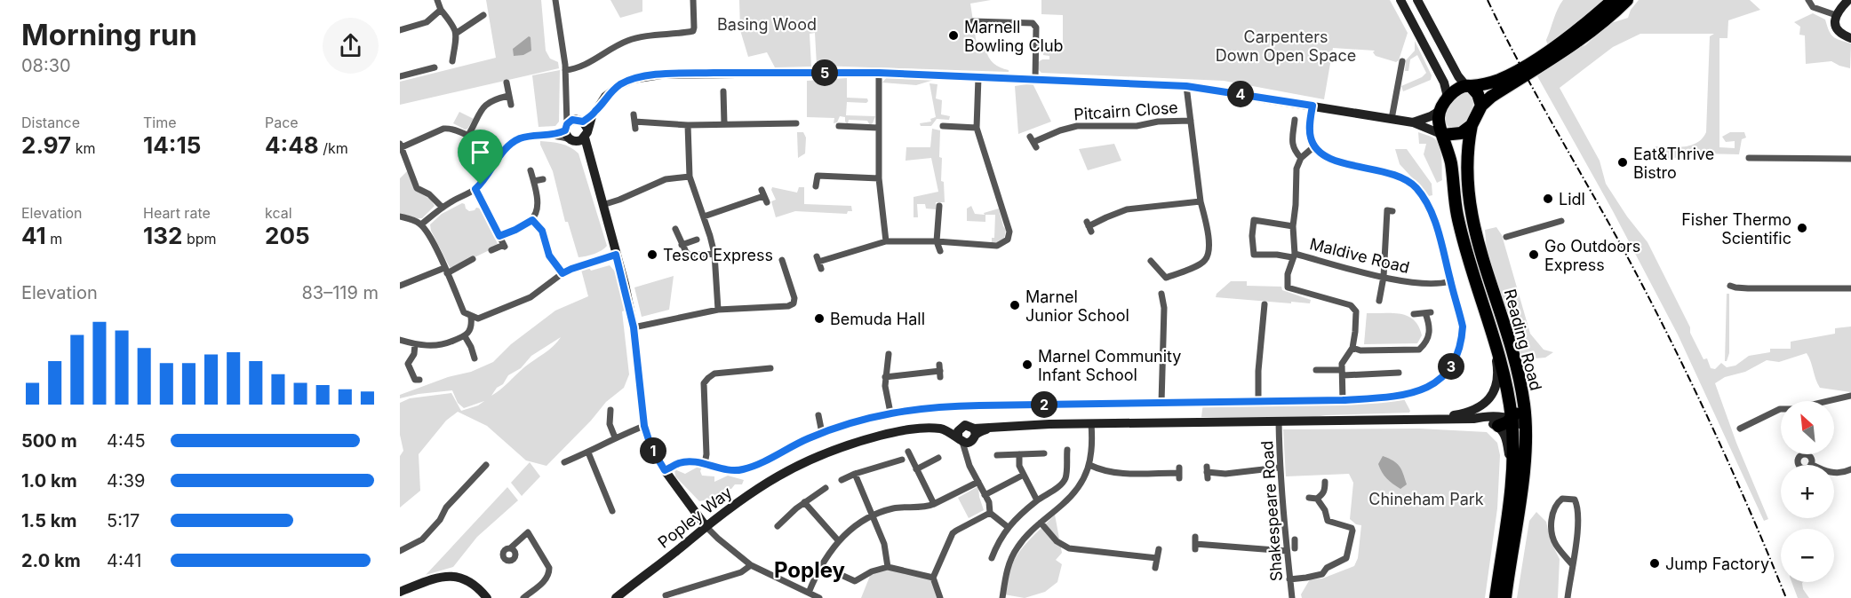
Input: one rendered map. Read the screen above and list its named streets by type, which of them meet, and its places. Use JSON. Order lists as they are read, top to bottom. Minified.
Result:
{"streets":{"highway":["Reading Road"],"street":["Pitcairn Close","Maldive Road","Shakespeare Road","Popley Way"]},"districts":["Popley"],"parks":["Basing Wood","Carpenters Down Open Space","Chineham Park"],"places":["Marnell Bowling Club","Eat&Thrive Bistro","Lidl","Fisher Thermo Scientific","Tesco Express","Go Outdoors Express","Marnel Junior School","Bemuda Hall","Marnel Community Infant School","Jump Factory"],"north":"top left","page":{"heading":["Morning run","08:30"],"pins":["5","4","3","2","1"],"stats":[["Distance","2.97 km"],["Time","14:15"],["Pace","4:48 /km"],["Elevation","41 m"],["Heart rate","132 bpm"],["kcal","205"]],"chart":["Elevation","83–119 m"],"map_buttons":["+","−"],"list":[{"name":"500 m","note":"4:45"},{"name":"1.0 km","note":"4:39"},{"name":"1.5 km","note":"5:17"},{"name":"2.0 km","note":"4:41"}]}}
